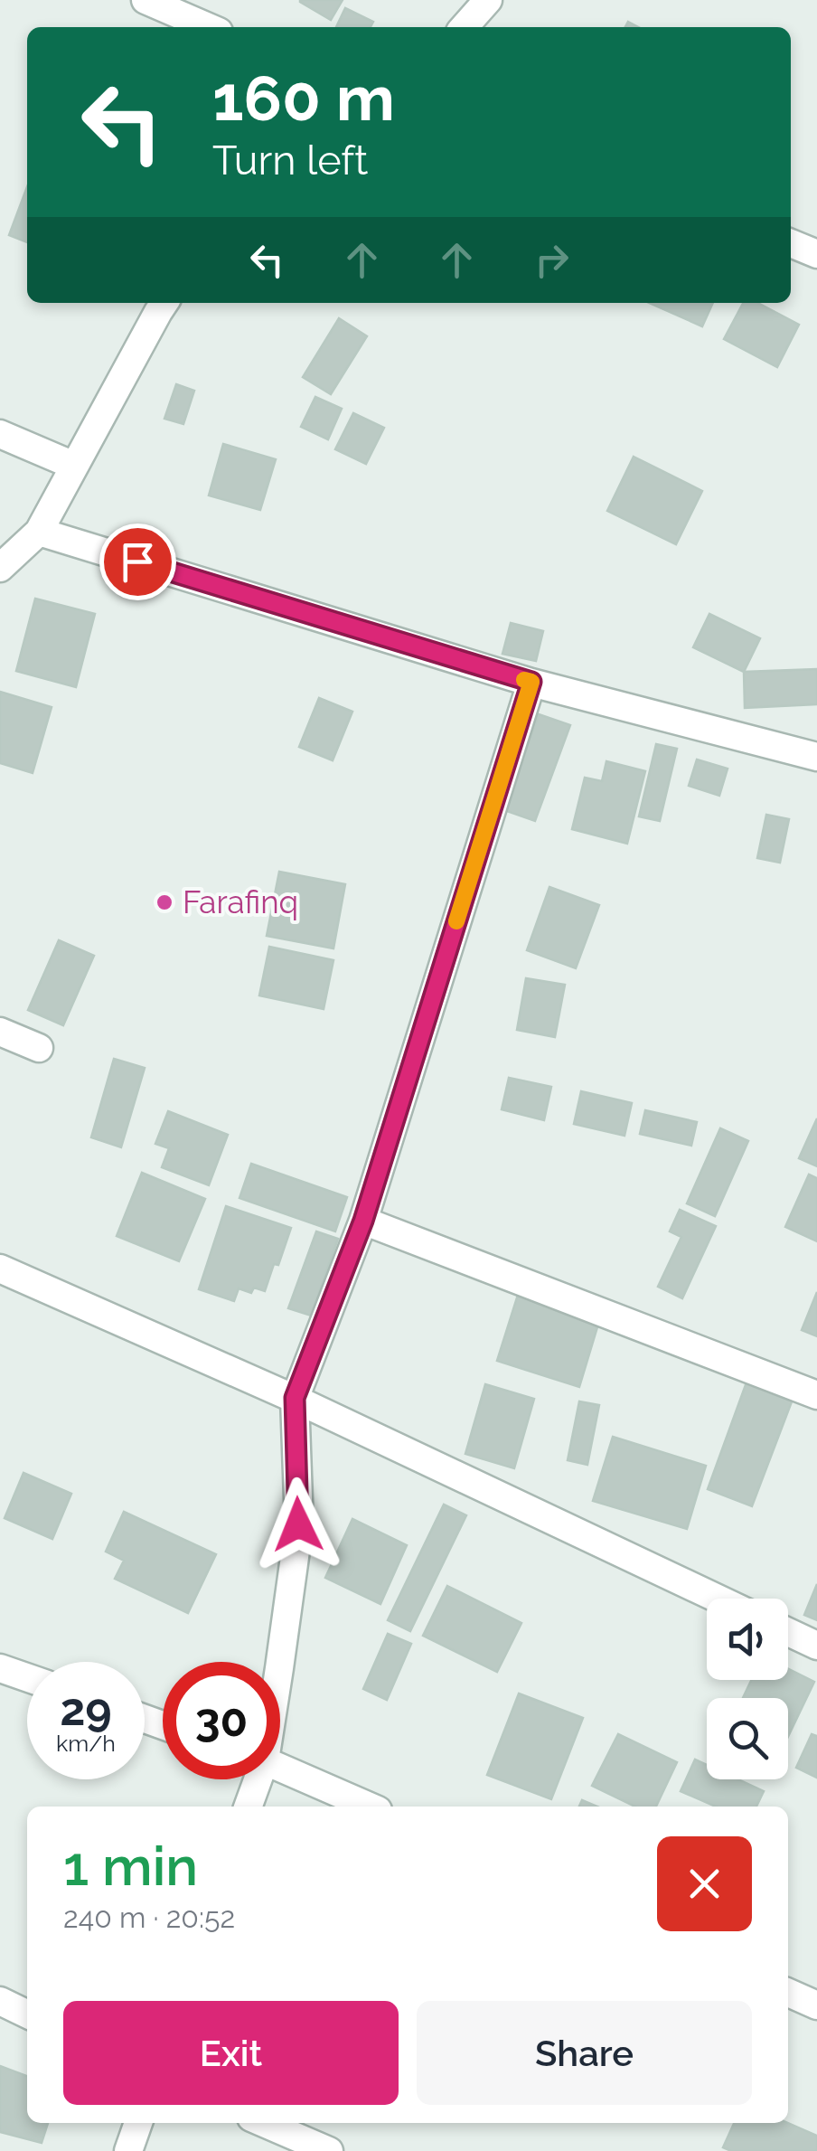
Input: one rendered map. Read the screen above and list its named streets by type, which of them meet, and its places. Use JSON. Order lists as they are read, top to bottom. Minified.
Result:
{"places":["Farafinq"],"page":{"turn":["160 m","Turn left"],"speed":"29 km/h","limit":"30","heading":["1 min","240 m · 20:52"],"buttons":["Exit","Share"]}}
